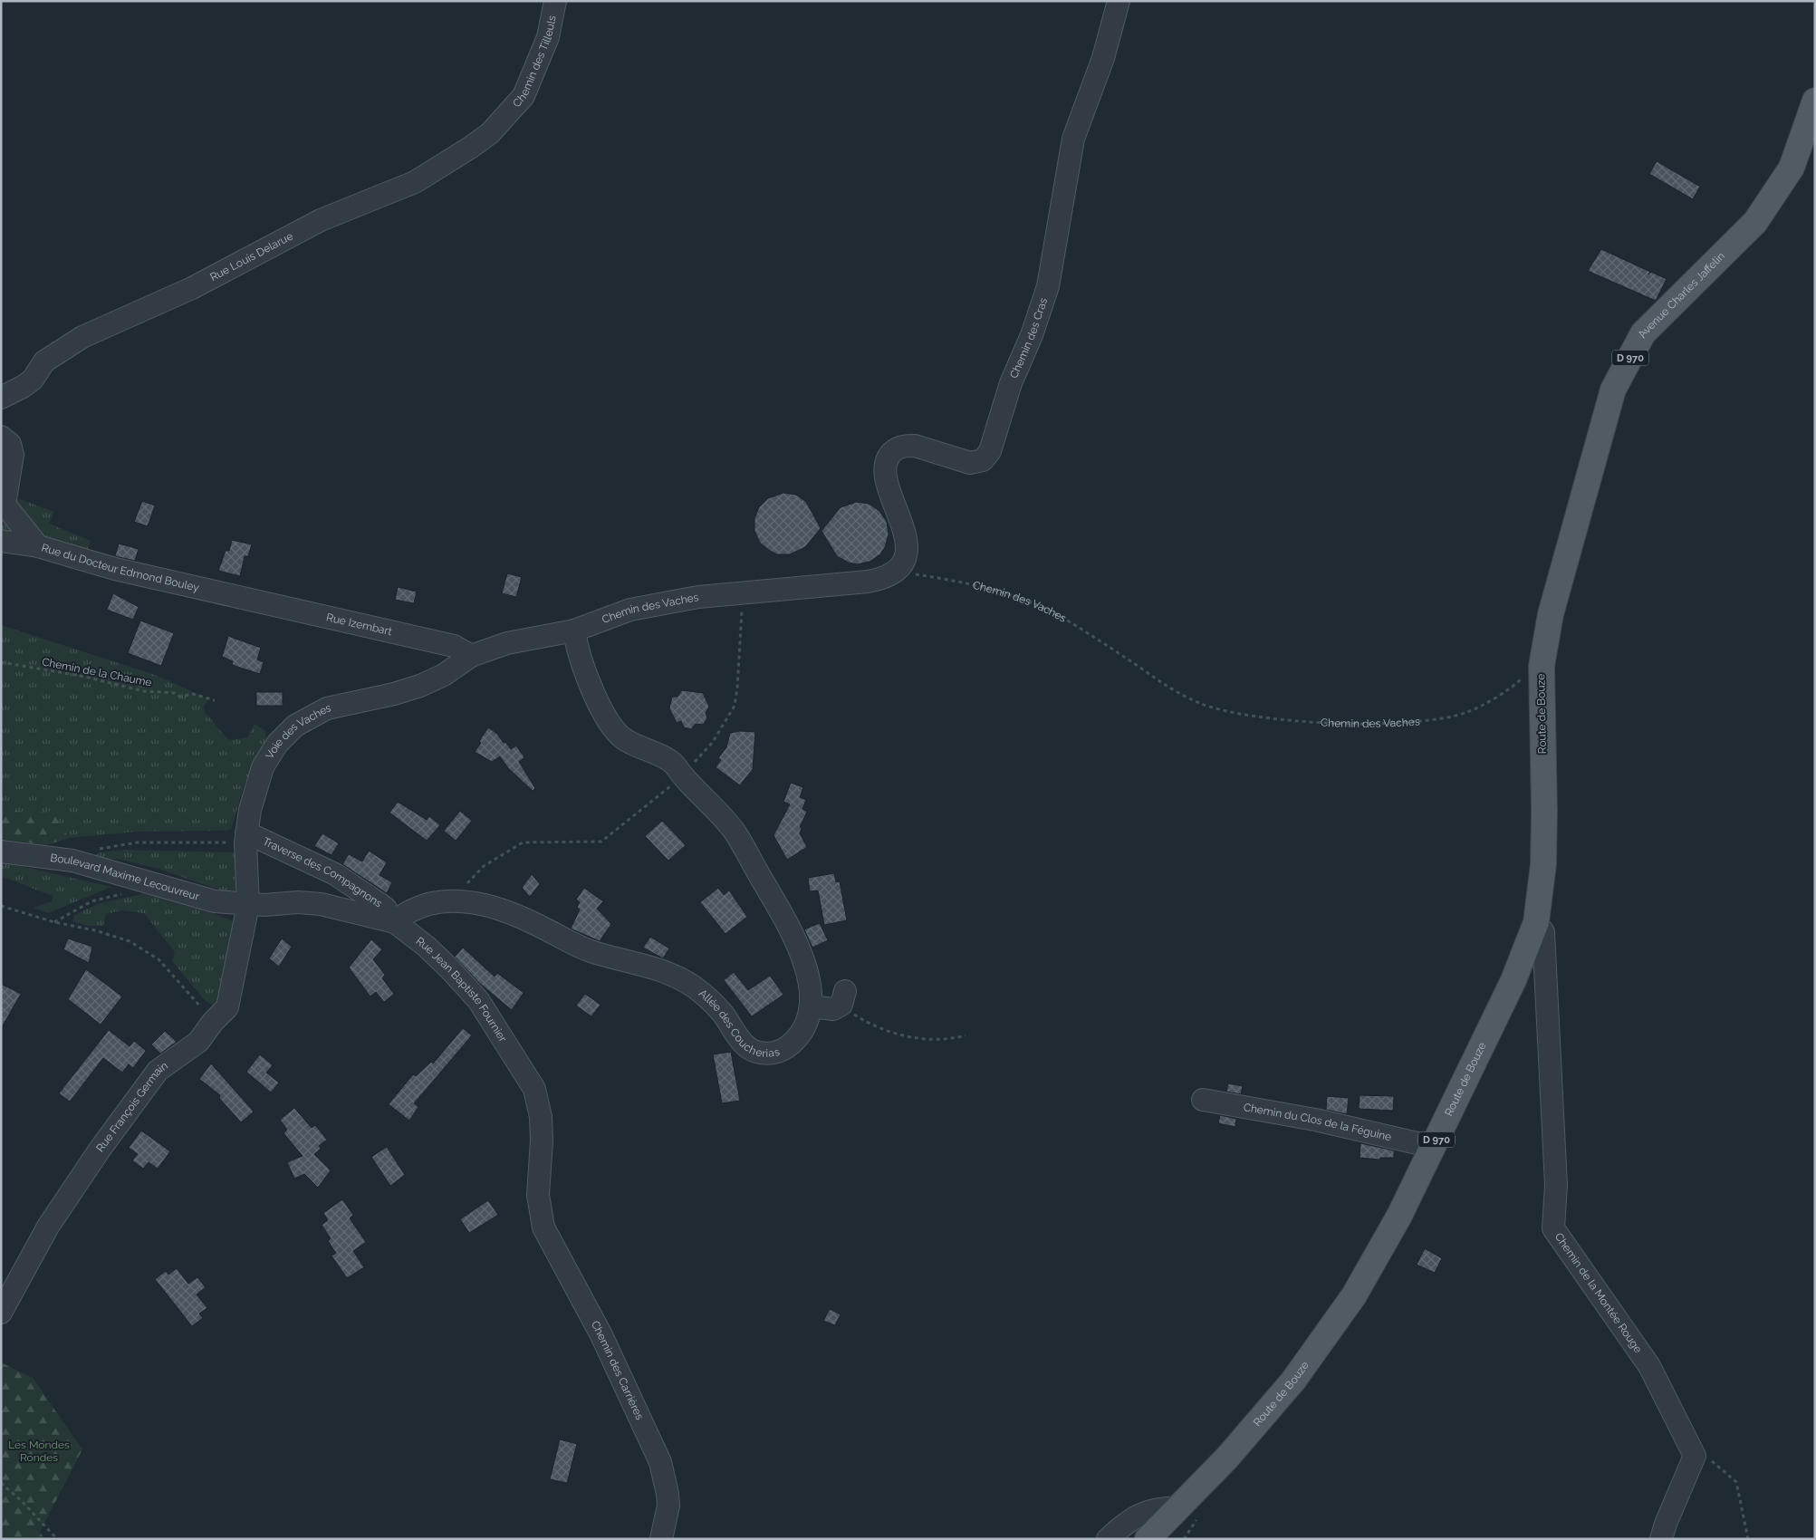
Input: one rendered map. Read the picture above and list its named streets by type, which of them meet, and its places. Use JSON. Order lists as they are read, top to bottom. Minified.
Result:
{"streets":{"main road":["Avenue Charles Jaffelin","D 970","Route de Bouze"],"street":["Chemin des Tilleuls","Rue Louis Delarue","Chemin des Cras","Rue du Docteur Edmond Bouley","Chemin des Vaches","Rue Izembart","Voie des Vaches","Traverse des Compagnons","Boulevard Maxime Lecouvreur","Rue Jean Baptiste Fournier","Allée des Coucherias","Rue François Germain","Chemin du Clos de la Féguine","Chemin de la Montée Rouge","Chemin des Carrières"],"path":["Chemin de la Chaume"]},"crossings":[["Chemin des Tilleuls","Rue Louis Delarue"],["Avenue Charles Jaffelin","Chemin des Vaches"],["Avenue Charles Jaffelin","Route de Bouze"],["Chemin des Cras","Chemin des Vaches"],["Rue du Docteur Edmond Bouley","Rue Izembart"],["Chemin des Vaches","Rue Izembart"],["Chemin des Vaches","Route de Bouze"],["Chemin des Vaches","Voie des Vaches"],["Chemin des Vaches","Allée des Coucherias"],["Rue Izembart","Voie des Vaches"],["Route de Bouze","Chemin du Clos de la Féguine"],["Route de Bouze","Chemin de la Montée Rouge"],["Voie des Vaches","Traverse des Compagnons"],["Voie des Vaches","Boulevard Maxime Lecouvreur"],["Voie des Vaches","Rue Jean Baptiste Fournier"],["Voie des Vaches","Rue François Germain"],["Traverse des Compagnons","Boulevard Maxime Lecouvreur"],["Traverse des Compagnons","Rue Jean Baptiste Fournier"],["Traverse des Compagnons","Allée des Coucherias"],["Boulevard Maxime Lecouvreur","Rue Jean Baptiste Fournier"],["Boulevard Maxime Lecouvreur","Rue François Germain"],["Rue Jean Baptiste Fournier","Allée des Coucherias"],["Rue Jean Baptiste Fournier","Rue François Germain"],["Rue Jean Baptiste Fournier","Chemin des Carrières"]],"parks":["Les Mondes Rondes"]}
